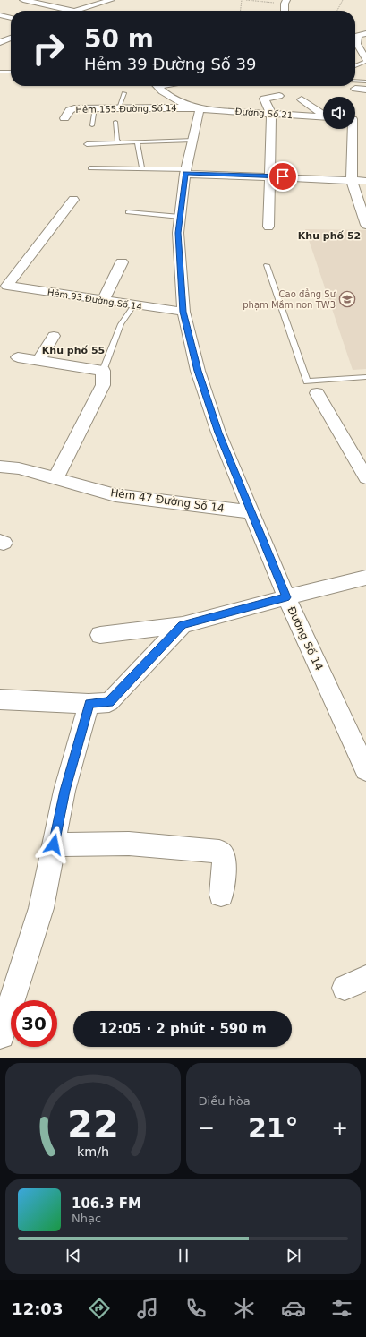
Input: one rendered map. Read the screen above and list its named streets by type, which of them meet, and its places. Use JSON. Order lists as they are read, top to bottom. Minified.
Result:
{"streets":{"street":["Hẻm 155 Đường Số 14","Đường Số 21","Hẻm 93 Đường Số 14","Hẻm 47 Đường Số 14","Đường Số 14"]},"crossings":[["Hẻm 155 Đường Số 14","Đường Số 21"],["Hẻm 155 Đường Số 14","Đường Số 14"],["Đường Số 21","Đường Số 14"],["Hẻm 93 Đường Số 14","Đường Số 14"],["Hẻm 47 Đường Số 14","Đường Số 14"]],"districts":["Khu phố 52","Khu phố 55"],"places":{"school or university":["Cao đẳng Sư phạm Mầm non TW3"]},"page":{"turn":["50 m","Hẻm 39 Đường Số 39"],"limit":"30","trip":"12:05 · 2 phút · 590 m","tile":"Điều hòa","heat":["−","21°","+"],"song":["106.3 FM","Nhạc"],"tabs":"12:03","gauge":["22","km/h"]}}
